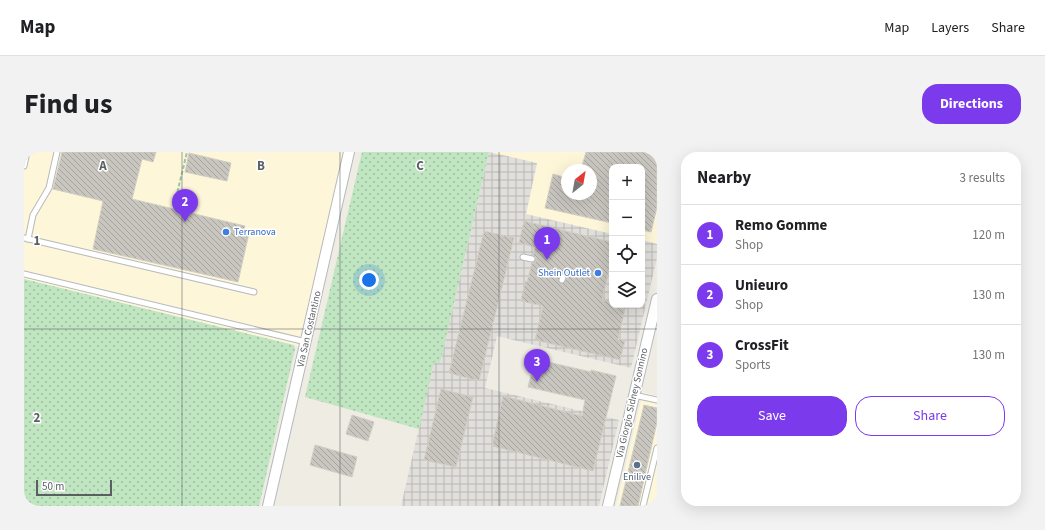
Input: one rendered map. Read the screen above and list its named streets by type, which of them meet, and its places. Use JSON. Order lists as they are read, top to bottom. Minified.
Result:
{"streets":{"street":["Via San Costantino","Via Giorgio Sidney Sonnino"]},"places":["Terranova","Shein Outlet","Enilive"],"scale_bar":"50 m","north":"top right","page":{"header":"Map","nav":["Map","Layers","Share"],"title":"Find us","buttons":["Directions",["Save","Share"]],"heading":["Nearby","3 results"],"map_buttons":["+","−"],"pins":["2","1","3"],"list":[{"mark":"1","name":"Remo Gomme","note":"Shop","value":"120 m"},{"mark":"2","name":"Unieuro","note":"Shop","value":"130 m"},{"mark":"3","name":"CrossFit","note":"Sports","value":"130 m"}],"scale":"50 m"},"grid":{"columns":["A","B","C"],"rows":["1","2"]}}
